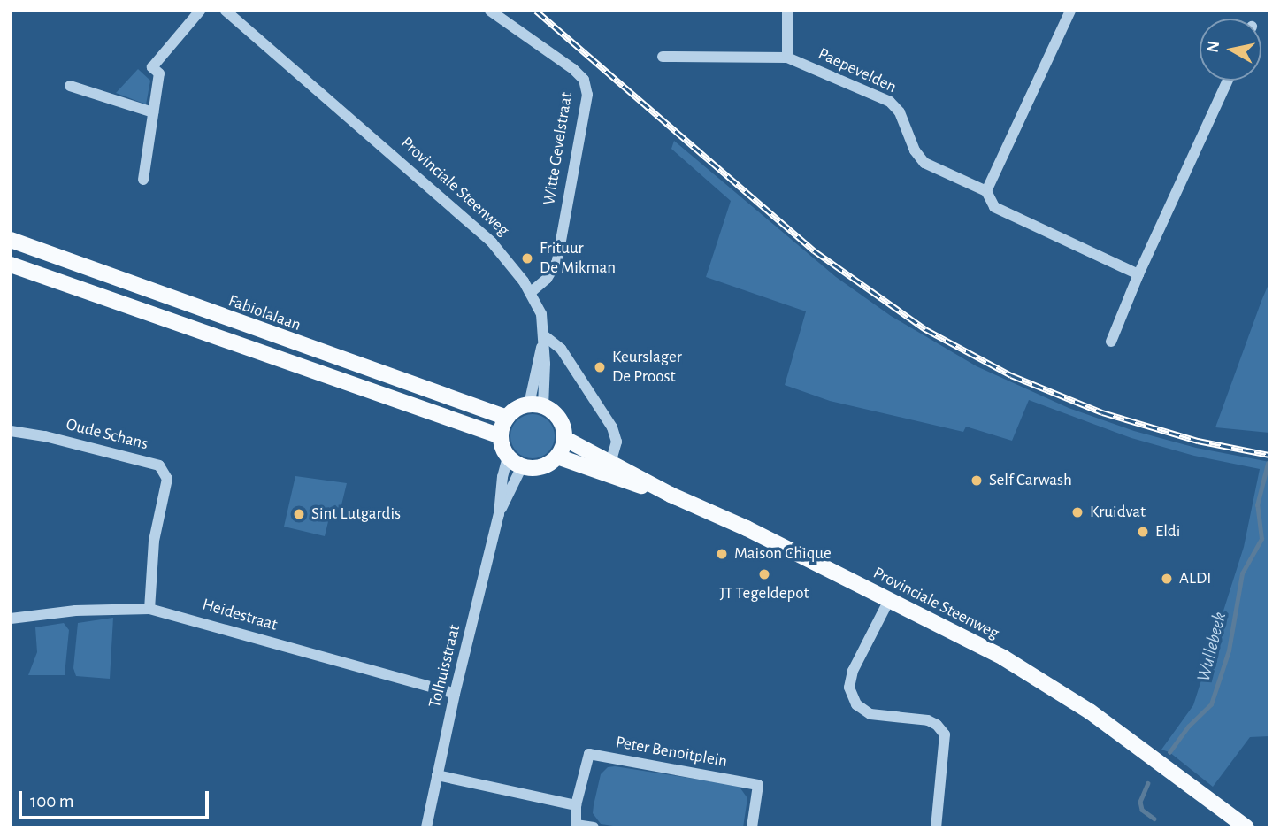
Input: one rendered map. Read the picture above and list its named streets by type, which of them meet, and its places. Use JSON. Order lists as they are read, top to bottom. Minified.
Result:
{"streets":{"main road":["Provinciale Steenweg","Fabiolalaan"],"street":["Paepevelden","Witte Gevelstraat","Oude Schans","Heidestraat","Tolhuisstraat","Peter Benoitplein"]},"crossings":[["Witte Gevelstraat","Provinciale Steenweg"],["Fabiolalaan","Tolhuisstraat"],["Oude Schans","Heidestraat"],["Heidestraat","Tolhuisstraat"]],"water":["Wullebeek"],"places":["Frituur De Mikman","Keurslager De Proost","Self Carwash","Kruidvat","Sint Lutgardis","Eldi","Maison Chique","JT Tegeldepot","ALDI"],"scale_bar":"100 m","north":"left"}
